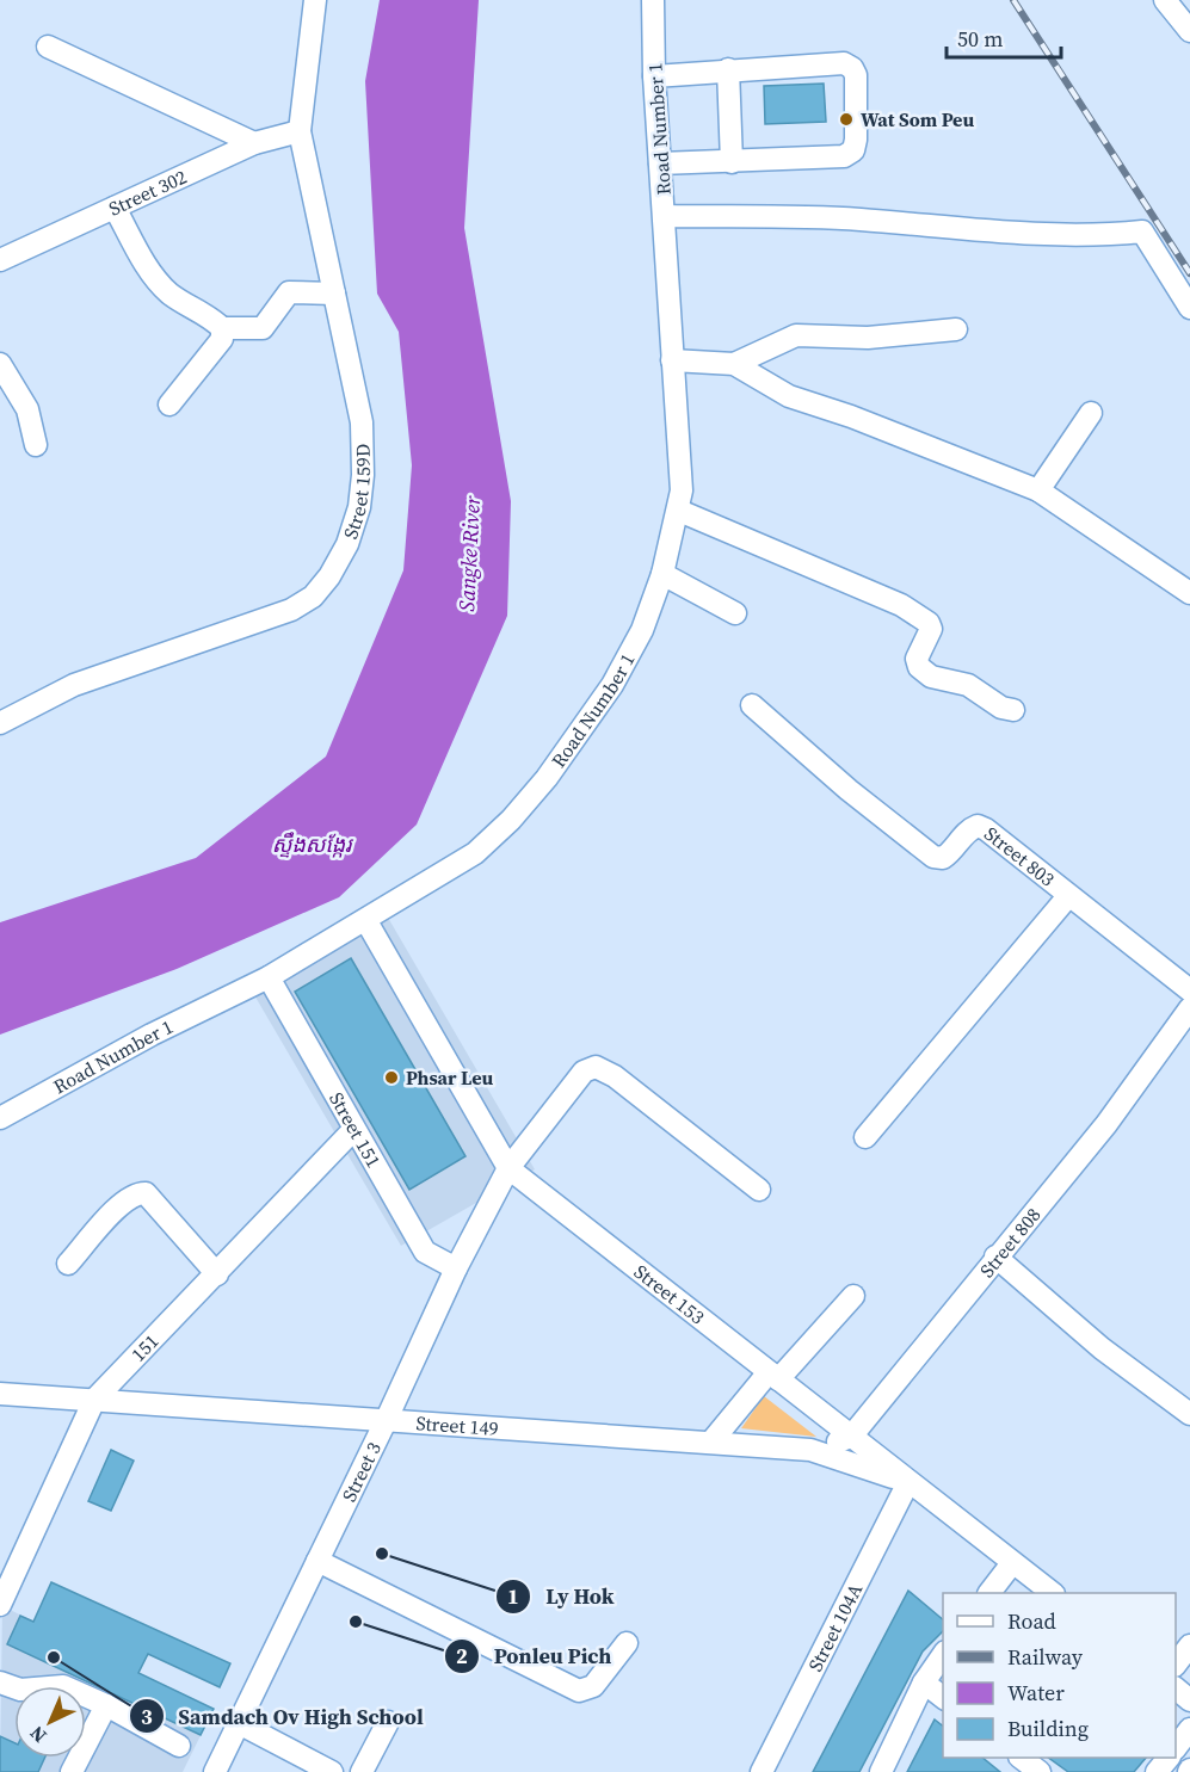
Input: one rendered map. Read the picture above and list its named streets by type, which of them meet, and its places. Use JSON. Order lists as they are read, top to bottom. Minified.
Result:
{"streets":{"street":["Road Number 1","Street 302","Street 159D","Street 803","Street 151","Street 808","Street 153","151","Street 149","Street 3","Street 104A"]},"crossings":[["Road Number 1","Street 151"],["Road Number 1","Street 153"],["Street 302","Street 159D"],["Street 151","151"],["Street 151","Street 3"],["Street 808","Street 153"],["Street 153","Street 149"],["Street 153","Street 3"],["Street 153","Street 104A"],["151","Street 149"],["Street 149","Street 3"],["Street 149","Street 104A"]],"water":["Sangke River","ស្ទឹងសង្កែរ"],"places":["Wat Som Peu","Phsar Leu","Ly Hok","Ponleu Pich","Samdach Ov High School"],"legend":["Road","Railway","Water","Building"],"scale_bar":"50 m","north":"bottom left"}
